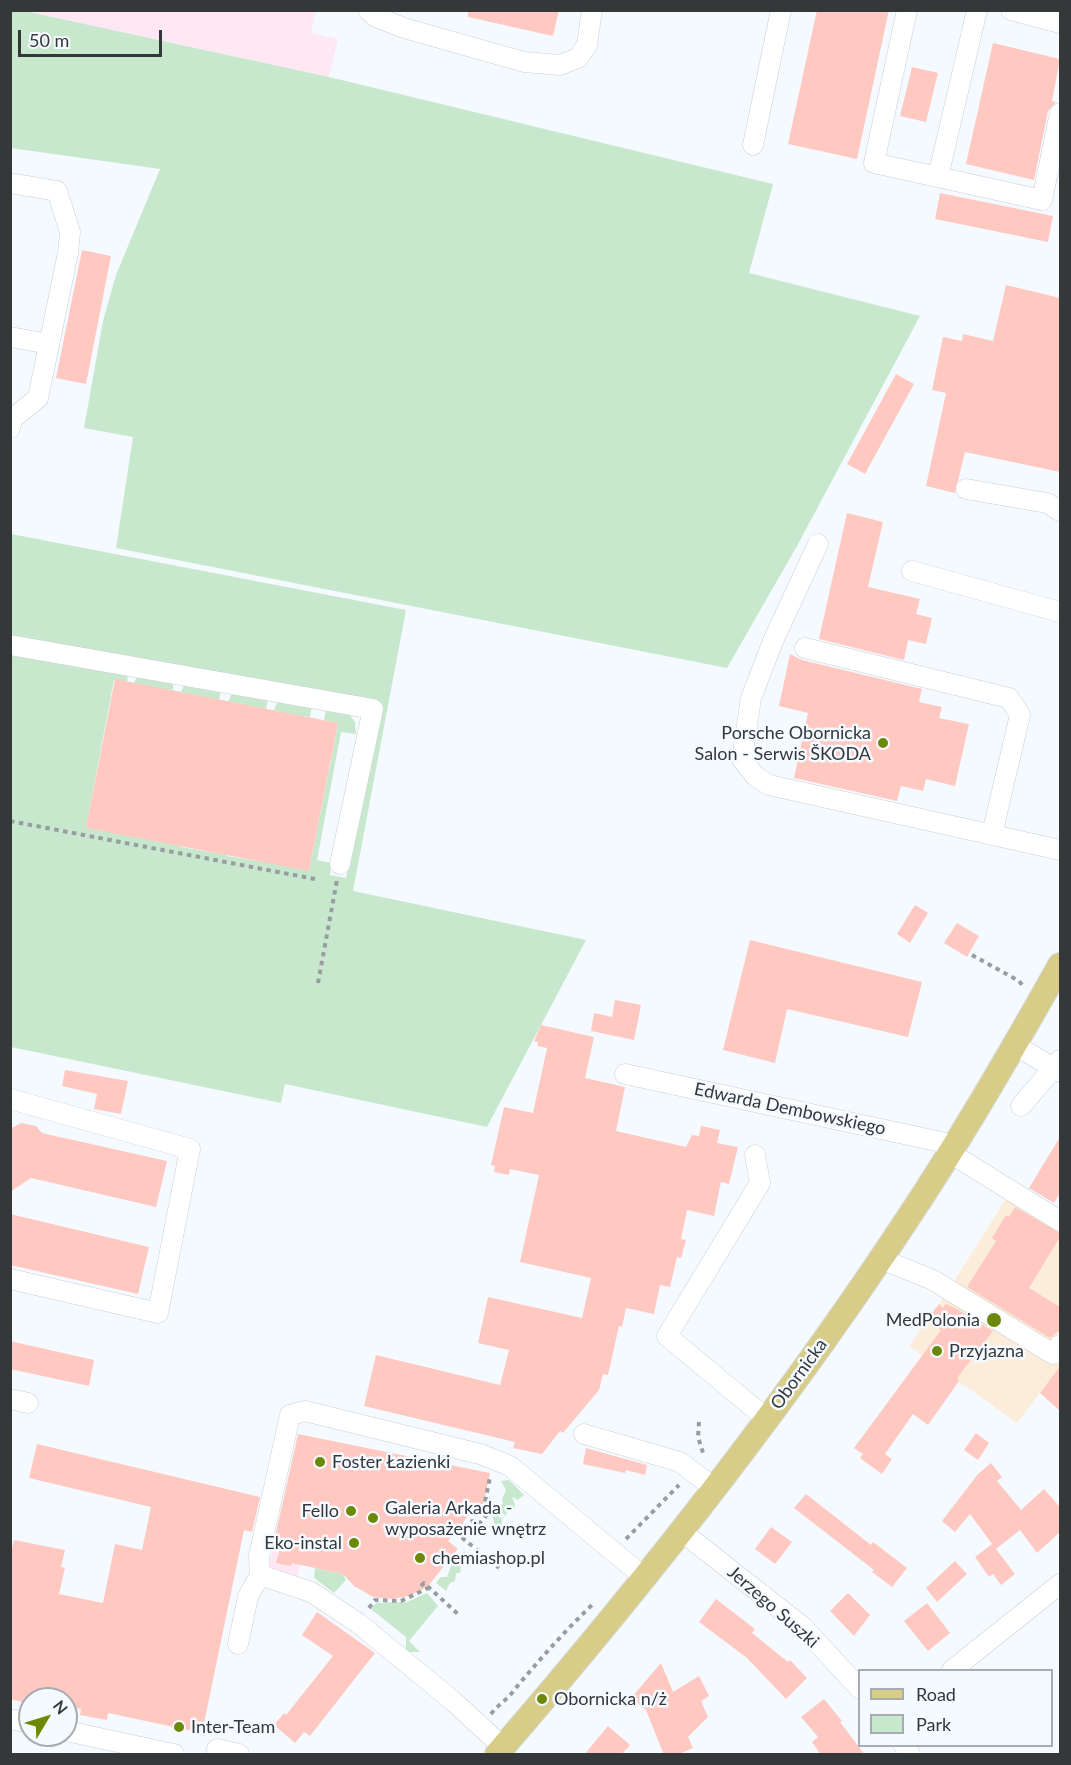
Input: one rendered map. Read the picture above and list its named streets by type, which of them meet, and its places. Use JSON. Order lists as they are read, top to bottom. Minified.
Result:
{"streets":{"main road":["Obornicka"],"street":["Edwarda Dembowskiego","Jerzego Suszki"]},"crossings":[["Edwarda Dembowskiego","Obornicka"],["Obornicka","Jerzego Suszki"]],"places":["Porsche Obornicka Salon - Serwis ŠKODA","MedPolonia","Przyjazna","Foster Łazienki","Fello","Galeria Arkada - wyposażenie wnętrz","Eko-instal","chemiashop.pl","Obornicka n/ż","Inter-Team"],"legend":["Road","Park"],"scale_bar":"50 m","north":"top right"}
